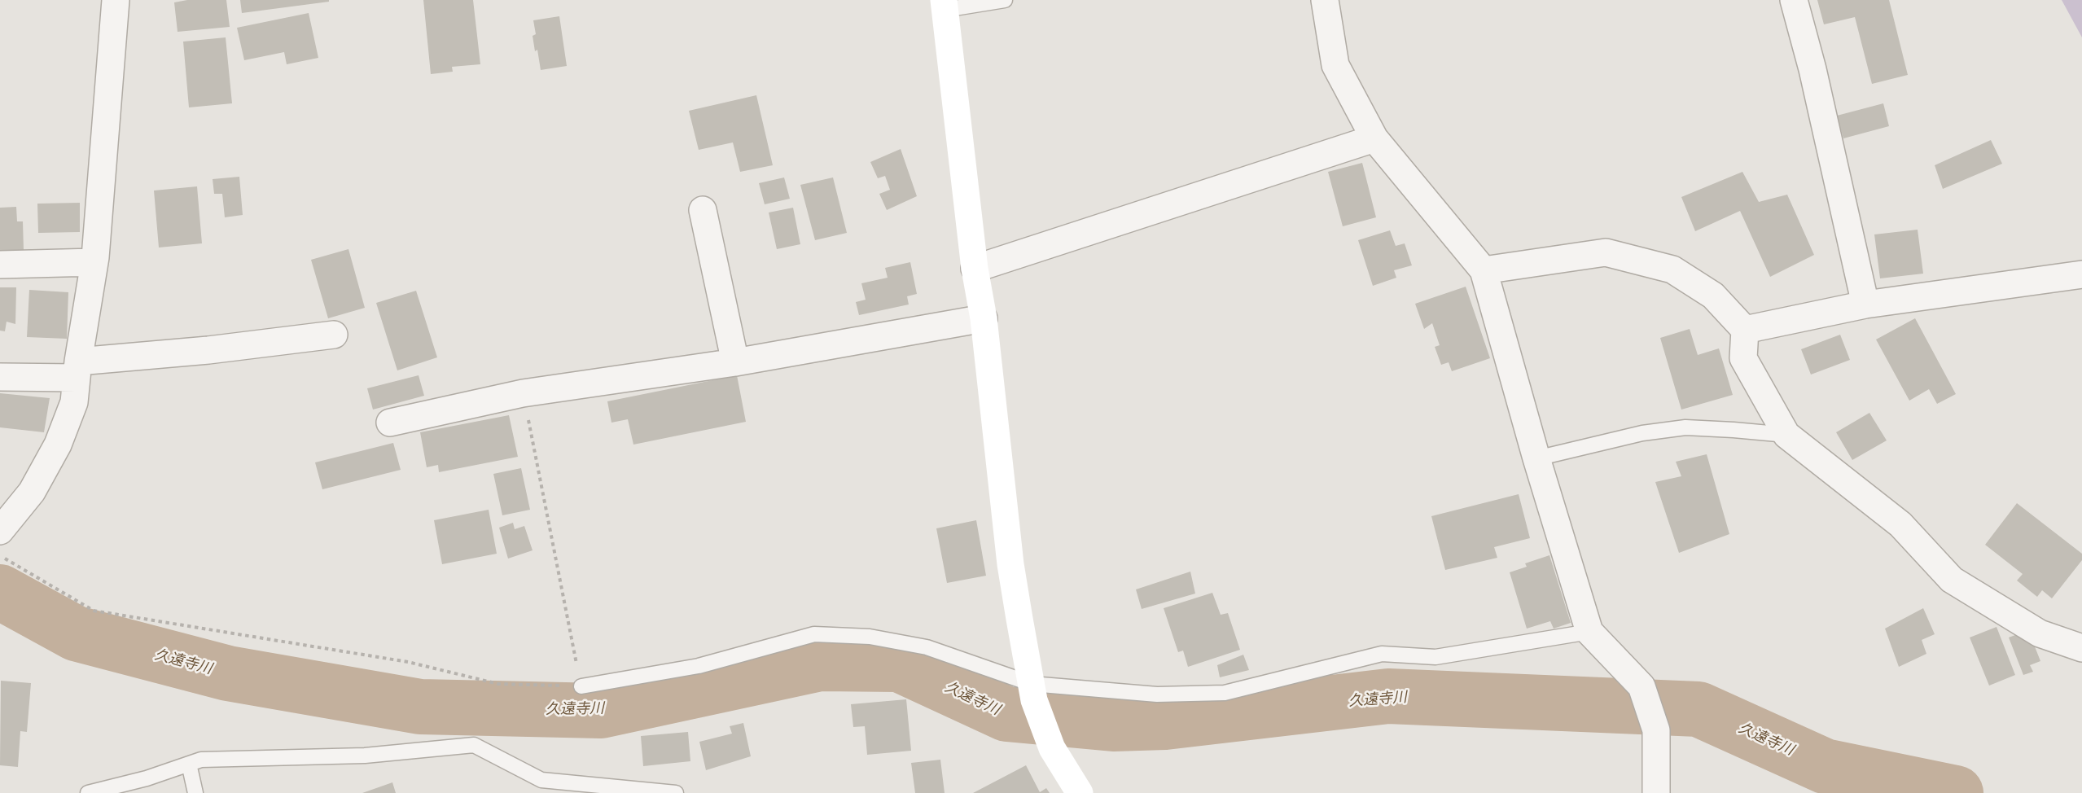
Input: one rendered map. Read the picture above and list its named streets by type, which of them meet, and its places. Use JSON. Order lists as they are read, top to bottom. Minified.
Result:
{"water":["久遠寺川"]}
